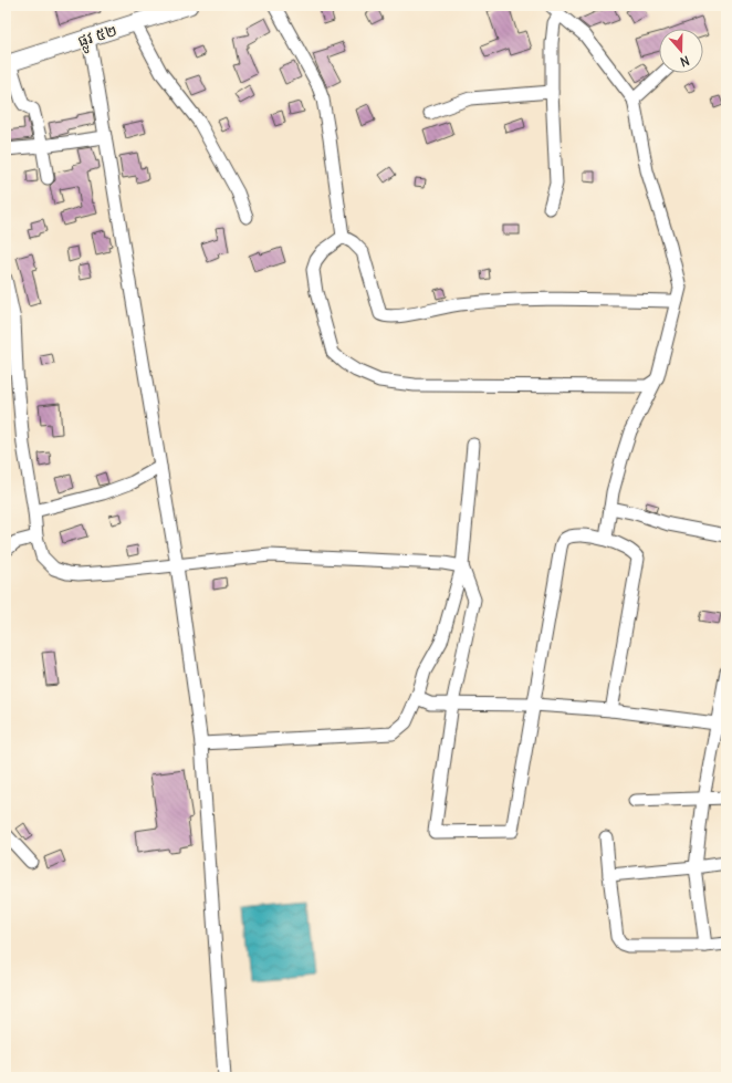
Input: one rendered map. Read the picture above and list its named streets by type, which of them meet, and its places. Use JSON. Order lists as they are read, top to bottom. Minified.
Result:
{"streets":{"street":["ផ្លូវ ៥២"]},"north":"bottom"}
